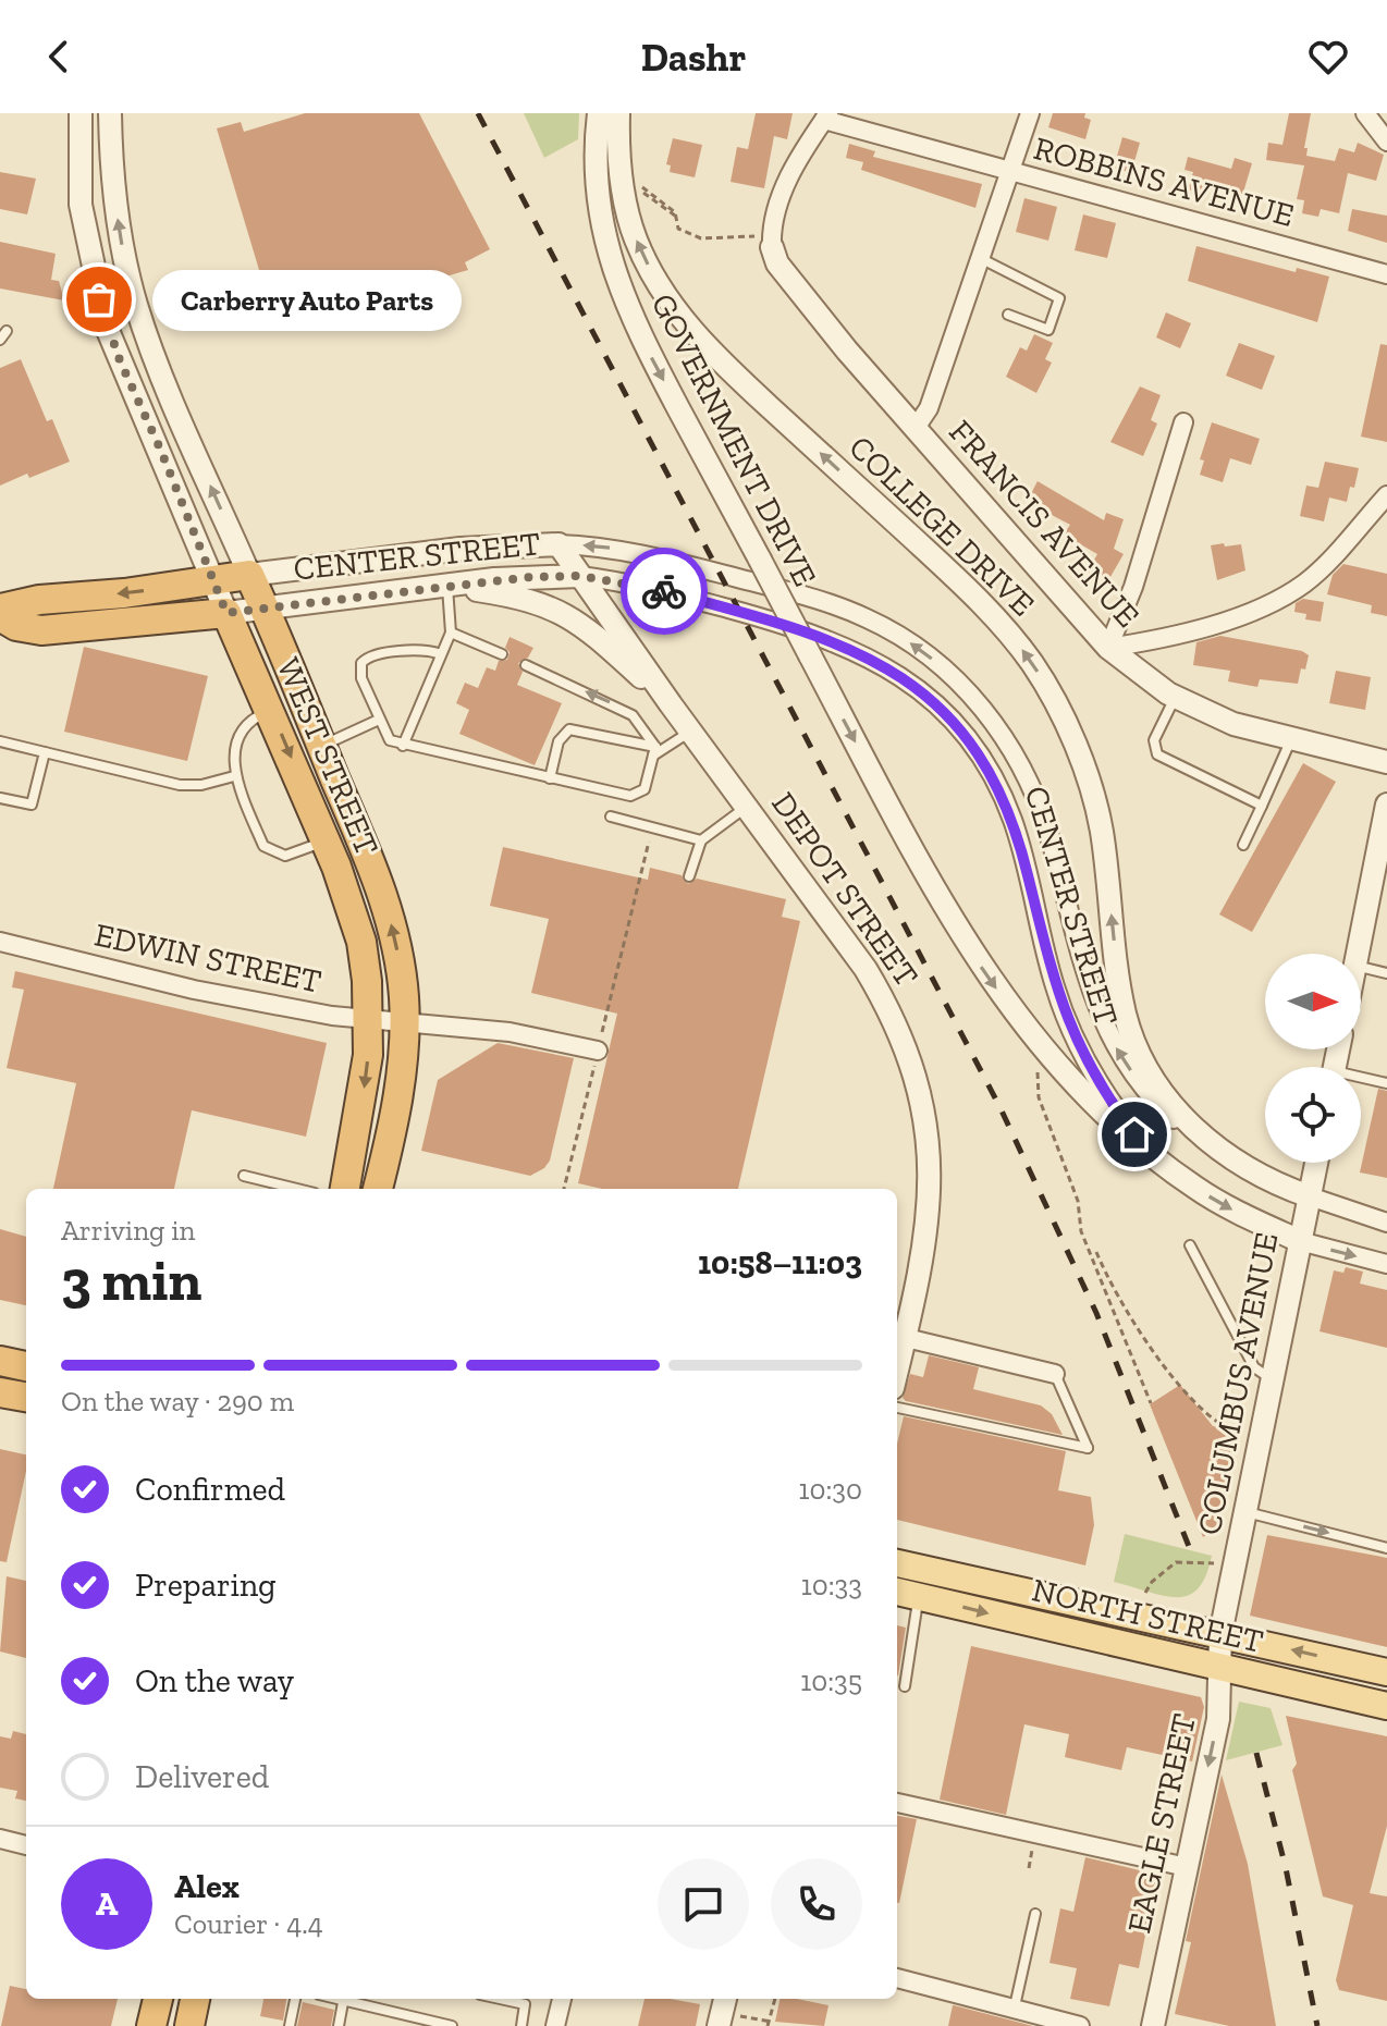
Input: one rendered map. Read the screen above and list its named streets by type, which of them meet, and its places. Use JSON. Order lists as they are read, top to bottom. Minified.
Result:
{"streets":{"highway":["CENTER STREET","WEST STREET"],"main road":["NORTH STREET"],"street":["ROBBINS AVENUE","GOVERNMENT DRIVE","FRANCIS AVENUE","COLLEGE DRIVE","DEPOT STREET","EDWIN STREET","COLUMBUS AVENUE","EAGLE STREET"]},"crossings":[["GOVERNMENT DRIVE","CENTER STREET"],["COLLEGE DRIVE","CENTER STREET"],["CENTER STREET","WEST STREET"],["CENTER STREET","DEPOT STREET"],["CENTER STREET","COLUMBUS AVENUE"],["WEST STREET","EDWIN STREET"],["COLUMBUS AVENUE","NORTH STREET"],["COLUMBUS AVENUE","EAGLE STREET"],["NORTH STREET","EAGLE STREET"]],"one_way":["GOVERNMENT DRIVE","COLLEGE DRIVE","EAGLE STREET"],"places":["Carberry Auto Parts"],"north":"right","page":{"header":"Dashr","bubble":"Carberry Auto Parts","heading":["3 min","Arriving in","10:58–11:03"],"panel":["Alex","Courier · 4.4"],"bar":"On the way · 290 m","list":[["Confirmed","10:30"],["Preparing","10:33"],["On the way","10:35"],"Delivered"],"round":"A"}}
